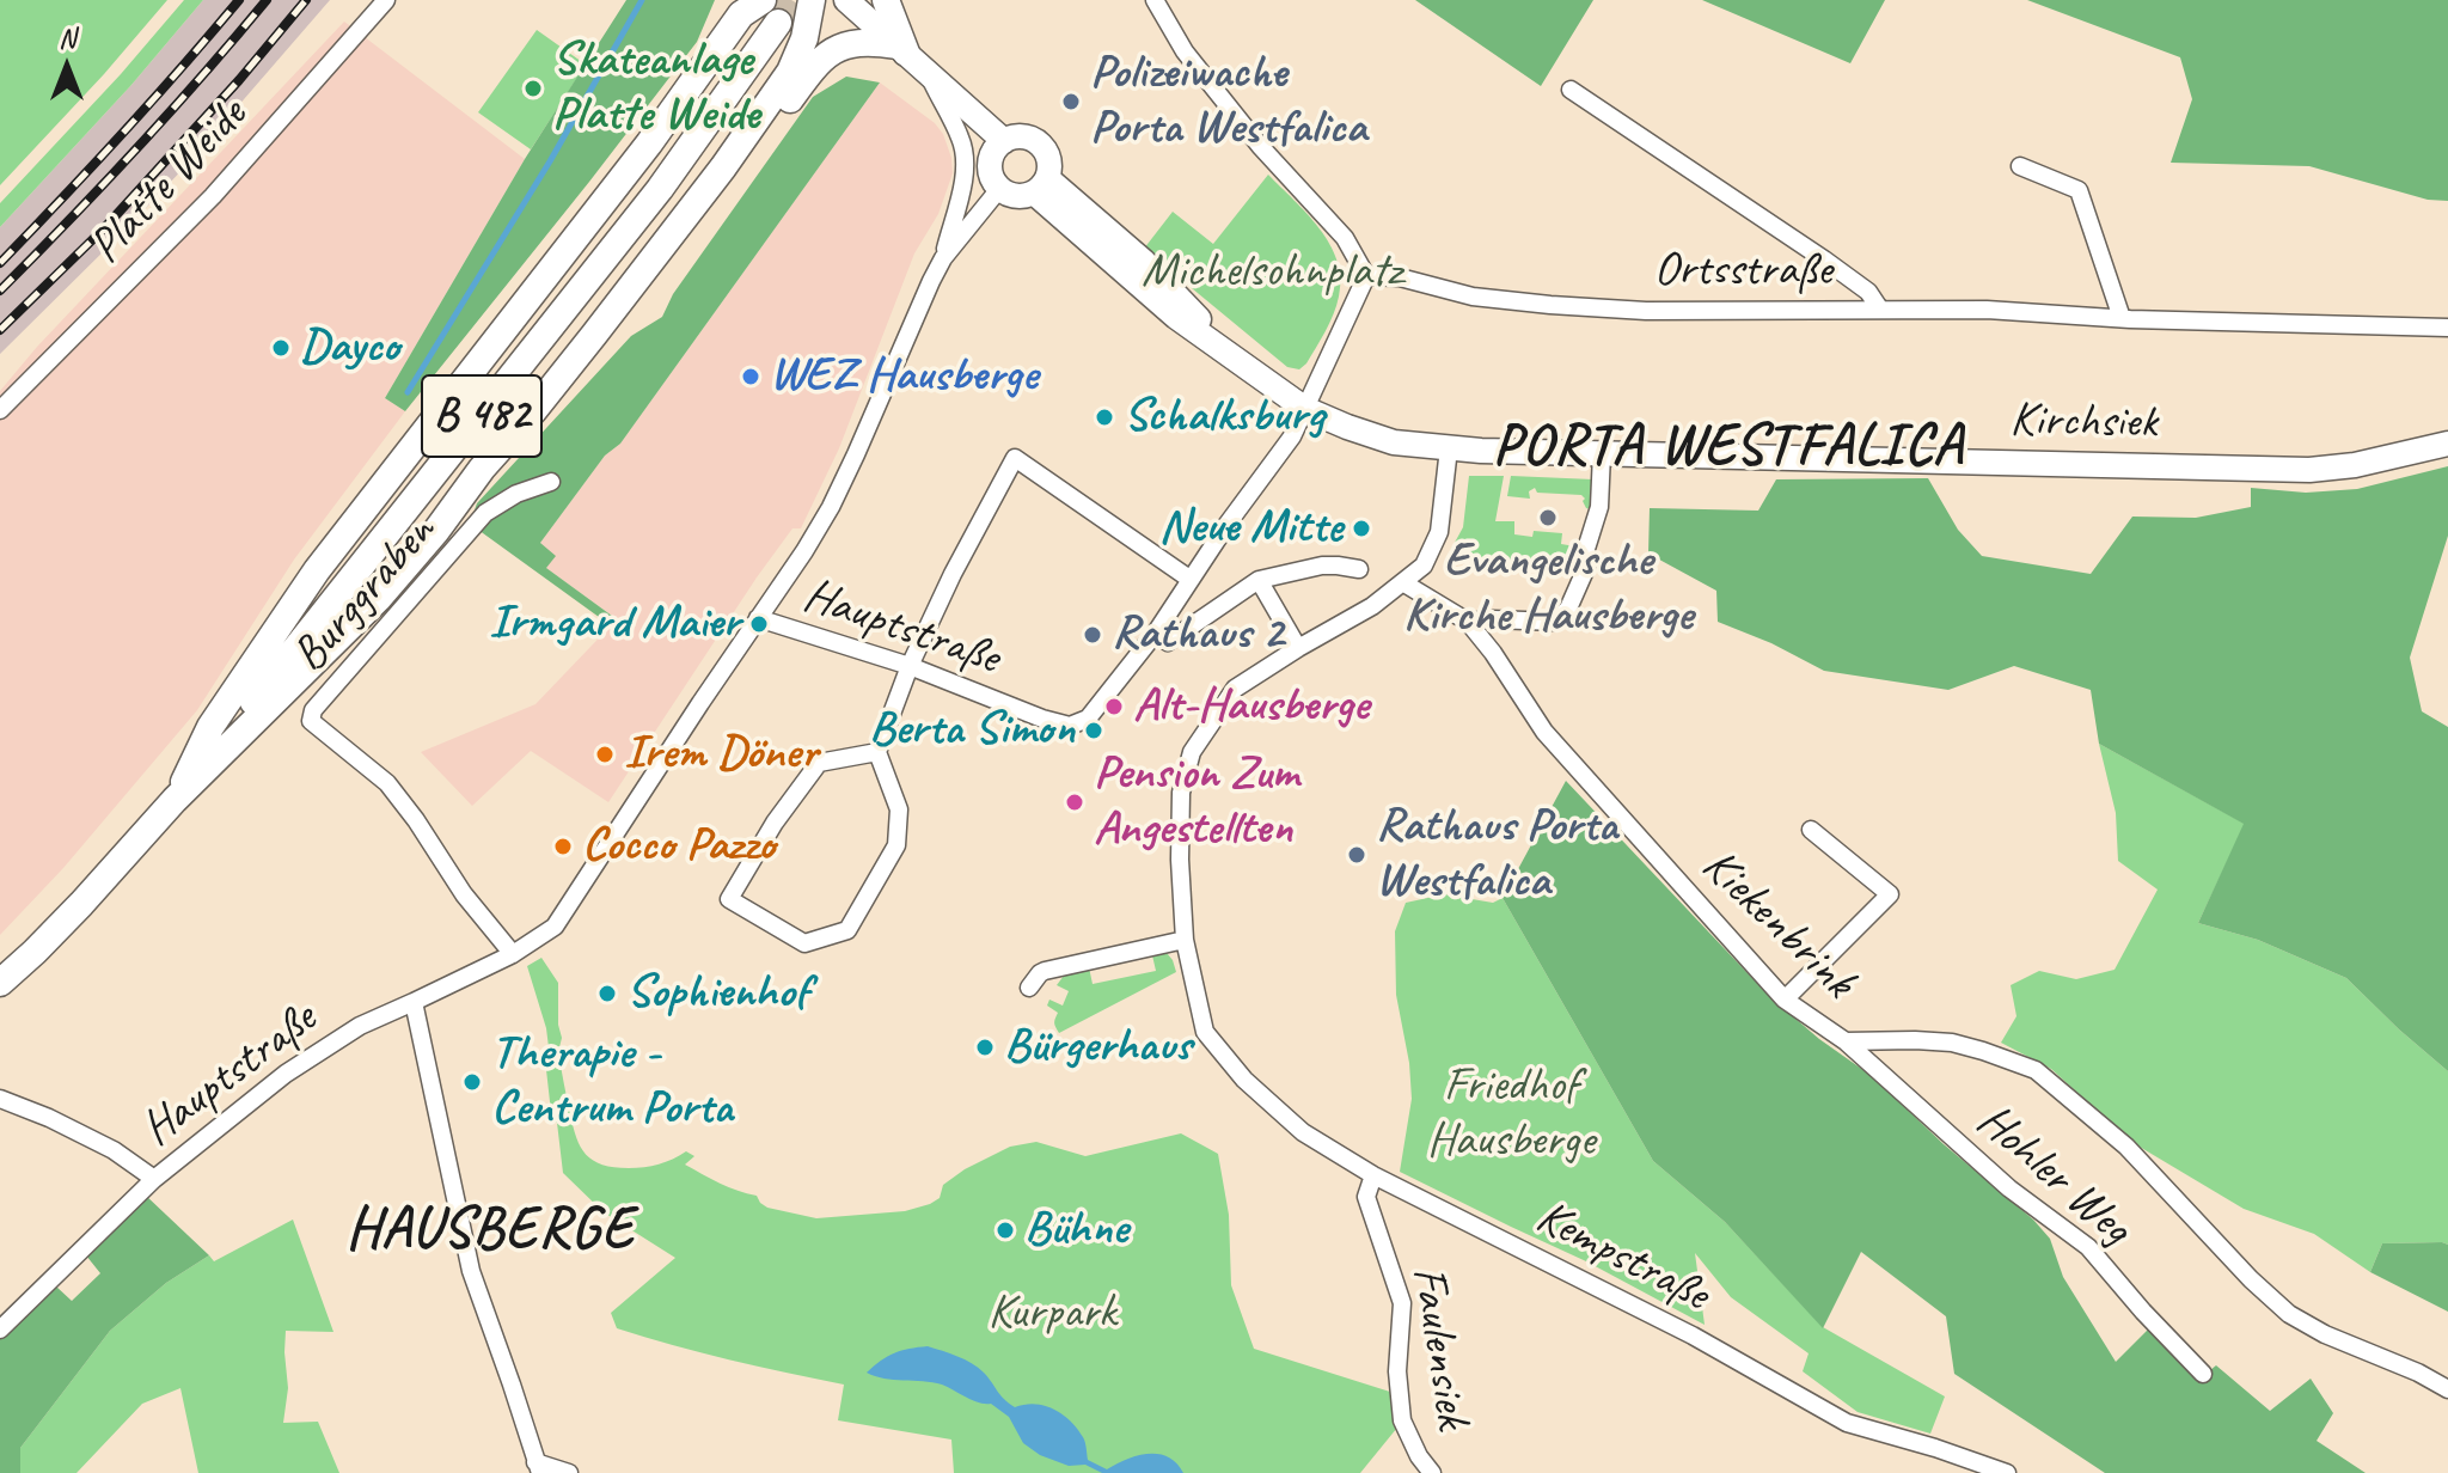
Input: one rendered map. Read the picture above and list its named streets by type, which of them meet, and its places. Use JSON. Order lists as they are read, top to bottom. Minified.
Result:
{"streets":{"main road":["B 482","Kirchsiek"],"street":["Platte Weide","Ortsstraße","Burggraben","Hauptstraße","Kiekenbrink","Hohler Weg","Kempstraße","Faulensiek"]},"crossings":[["Ortsstraße","Hauptstraße"],["Kirchsiek","Hauptstraße"],["Kirchsiek","Kempstraße"],["Burggraben","Hauptstraße"],["Kiekenbrink","Hohler Weg"],["Kiekenbrink","Kempstraße"],["Kempstraße","Faulensiek"]],"districts":["PORTA WESTFALICA","HAUSBERGE"],"parks":["Michelsohnplatz","Friedhof Hausberge","Kurpark"],"places":["Skateanlage Platte Weide","Polizeiwache Porta Westfalica","Dayco","WEZ Hausberge","Schalksburg","Evangelische Kirche Hausberge","Neue Mitte","Irmgard Maier","Rathaus 2","Alt-Hausberge","Berta Simon","Irem Döner","Pension Zum Angestellten","Cocco Pazzo","Rathaus Porta Westfalica","Sophienhof","Bürgerhaus","Therapie - Centrum Porta","Bühne"],"north":"top"}
